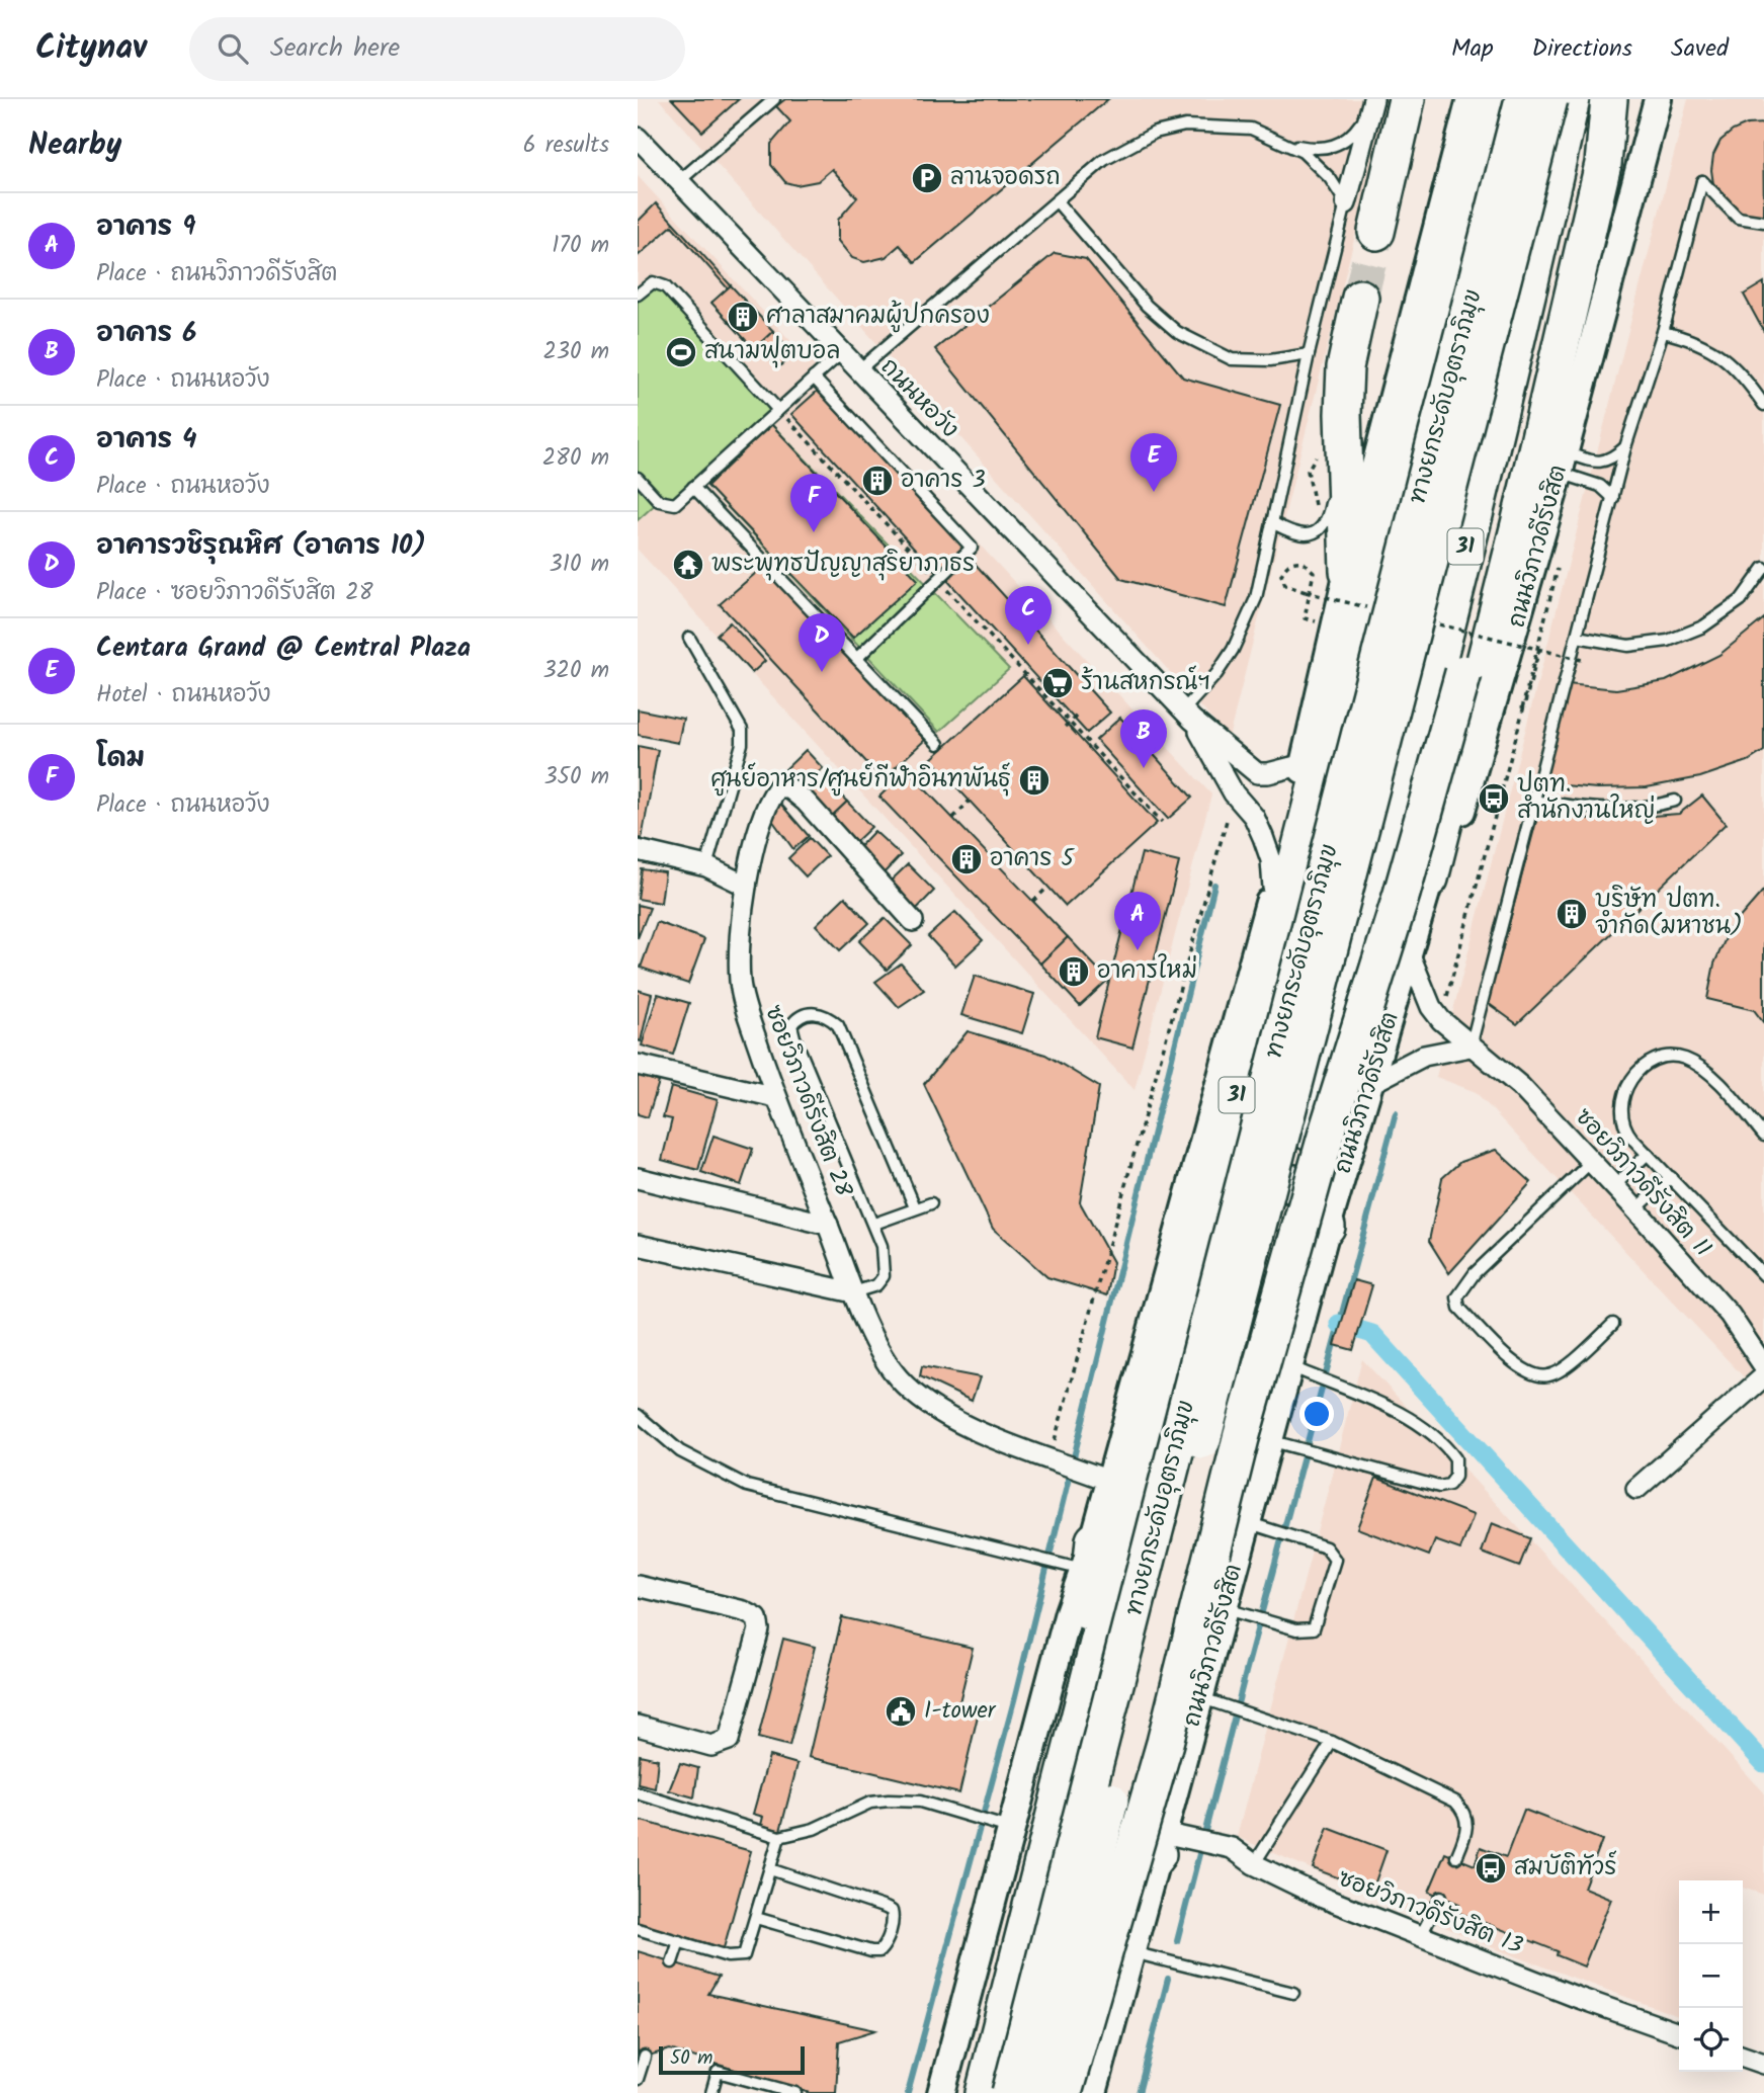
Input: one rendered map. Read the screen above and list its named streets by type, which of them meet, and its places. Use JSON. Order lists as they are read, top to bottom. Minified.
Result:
{"streets":{"highway":["ทางยกระดับอุตราภิมุข","31","ถนนวิภาวดีรังสิต"],"street":["ถนนหอวัง","ซอยวิภาวดีรังสิต 28","ซอยวิภาวดีรังสิต 11","ซอยวิภาวดีรังสิต 13"]},"crossings":[["ทางยกระดับอุตราภิมุข","ถนนวิภาวดีรังสิต"],["ถนนหอวัง","31"],["31","ซอยวิภาวดีรังสิต 28"],["ถนนวิภาวดีรังสิต","ซอยวิภาวดีรังสิต 11"],["ถนนวิภาวดีรังสิต","ซอยวิภาวดีรังสิต 13"]],"places":{"parking":["ลานจอดรถ"],"building":["ศาลาสมาคมผู้ปกครอง","อาคาร 3","ศูนย์อาหาร/ศูนย์กีฬาอินทพันธุ์","อาคาร 5","บริษัท ปตท. จำกัด(มหาชน)","อาคารใหม่"],"sports":["สนามฟุตบอล"],"temple":["พระพุทธปัญญาสุริยาภาธร"],"supermarket":["ร้านสหกรณ์ฯ"],"bus stop":["ปตท. สำนักงานใหญ่","สมบัติทัวร์"],"public building":["I-tower"]},"scale_bar":"50 m","page":{"header":"Citynav","search":"Search here","nav":["Map","Directions","Saved"],"heading":["Nearby","6 results"],"list":[{"mark":"A","name":"อาคาร 9","note":"Place · ถนนวิภาวดีรังสิต","value":"170 m"},{"mark":"B","name":"อาคาร 6","note":"Place · ถนนหอวัง","value":"230 m"},{"mark":"C","name":"อาคาร 4","note":"Place · ถนนหอวัง","value":"280 m"},{"mark":"D","name":"อาคารวชิรุณหิศ (อาคาร 10)","note":"Place · ซอยวิภาวดีรังสิต 28","value":"310 m"},{"mark":"E","name":"Centara Grand @ Central Plaza","note":"Hotel · ถนนหอวัง","value":"320 m"},{"mark":"F","name":"โดม","note":"Place · ถนนหอวัง","value":"350 m"}],"pins":["E","F","C","D","B","A"],"map_buttons":["+","−"],"scale":"50 m"}}
